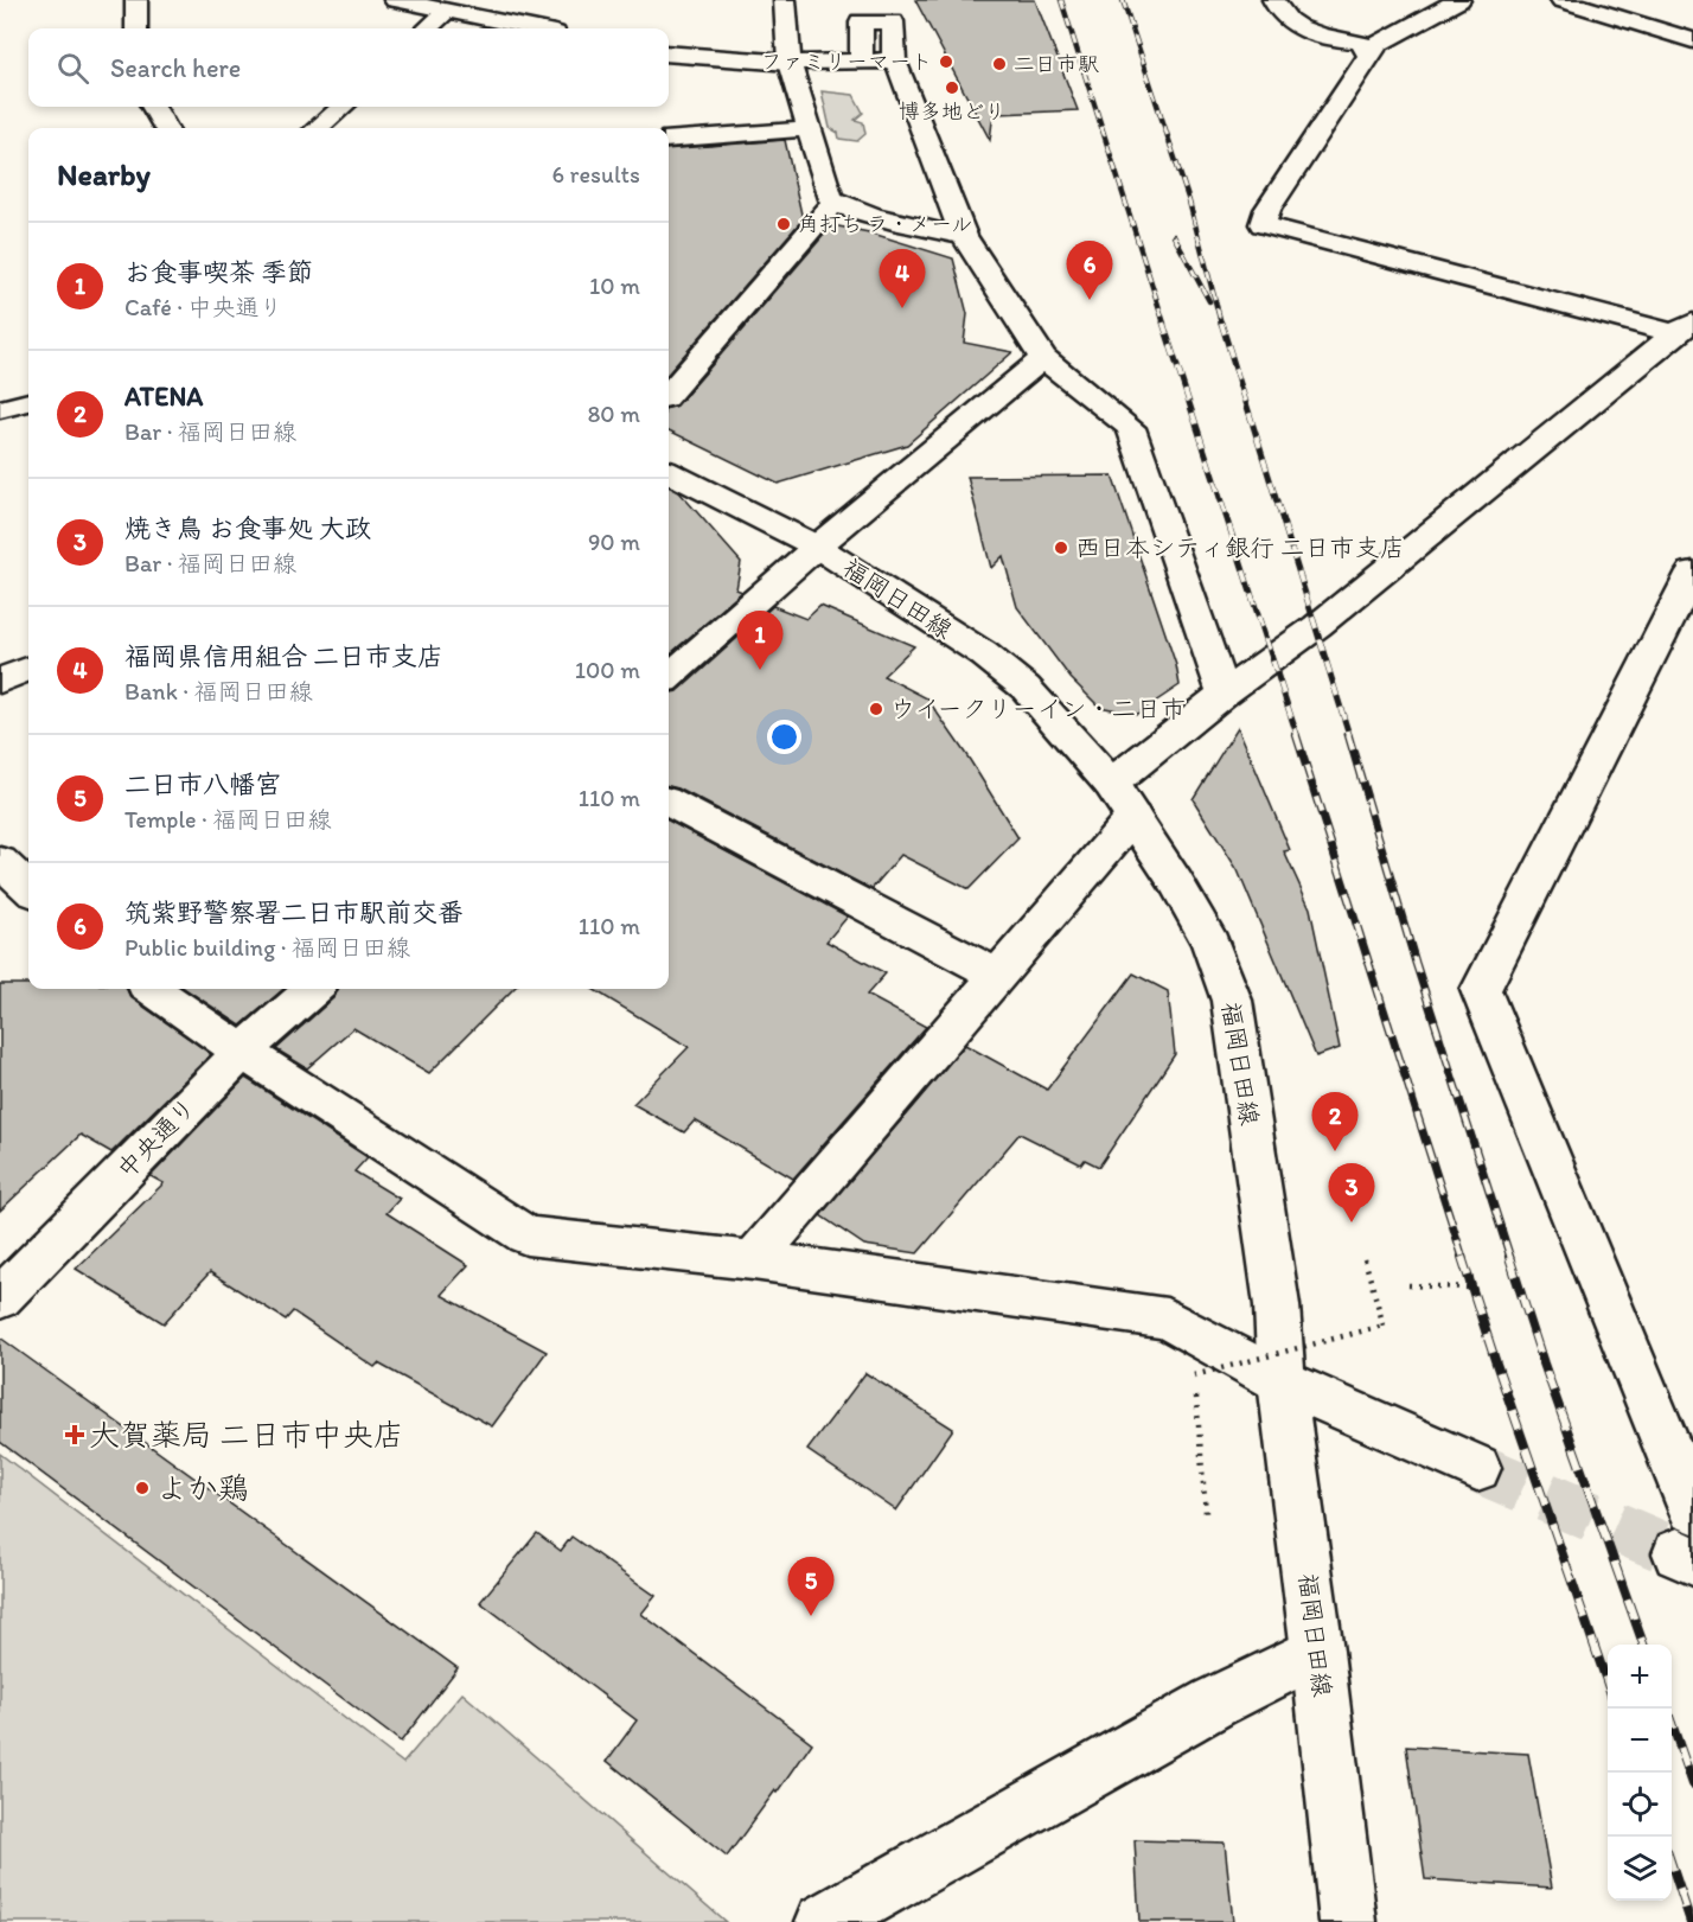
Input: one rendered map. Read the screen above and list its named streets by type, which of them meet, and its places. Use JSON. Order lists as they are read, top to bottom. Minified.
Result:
{"streets":{"street":["福岡日田線","中央通り"]},"places":{"other":["ファミリーマート","二日市駅","博多地どり","角打ち ラ・メール","西日本シティ銀行 二日市支店","ウイークリーイン・二日市","よか鶏"],"health":["大賀薬局 二日市中央店"]},"page":{"search":"Search here","heading":["Nearby","6 results"],"list":[{"mark":"1","name":"お食事喫茶 季節","note":"Café · 中央通り","value":"10 m"},{"mark":"2","name":"ATENA","note":"Bar · 福岡日田線","value":"80 m"},{"mark":"3","name":"焼き鳥 お食事処 大政","note":"Bar · 福岡日田線","value":"90 m"},{"mark":"4","name":"福岡県信用組合 二日市支店","note":"Bank · 福岡日田線","value":"100 m"},{"mark":"5","name":"二日市八幡宮","note":"Temple · 福岡日田線","value":"110 m"},{"mark":"6","name":"筑紫野警察署二日市駅前交番","note":"Public building · 福岡日田線","value":"110 m"}],"pins":["6","4","1","2","3","5"],"map_buttons":["+","−"]}}
